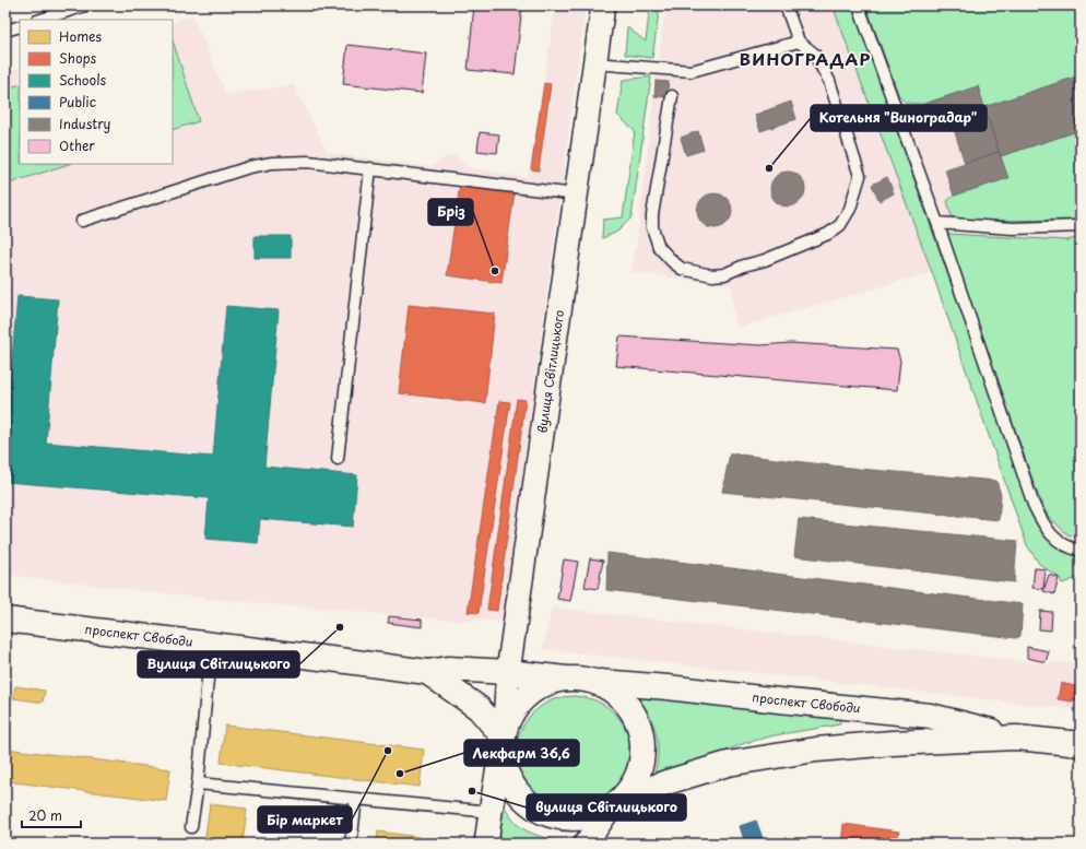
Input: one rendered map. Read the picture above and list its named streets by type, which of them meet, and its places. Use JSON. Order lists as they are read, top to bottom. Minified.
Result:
{"streets":{"street":["вулиця Світлицького","проспект Свободи"]},"crossings":[["вулиця Світлицького","проспект Свободи"]],"districts":["ВИНОГРАДАР"],"places":["Котельня \"Виноградар\"","Бріз","Вулиця Світлицького","Бір маркет","Лекфарм 36,6","вулиця Світлицького"],"legend":["Homes","Shops","Schools","Public","Industry","Other"],"scale_bar":"20 m"}
